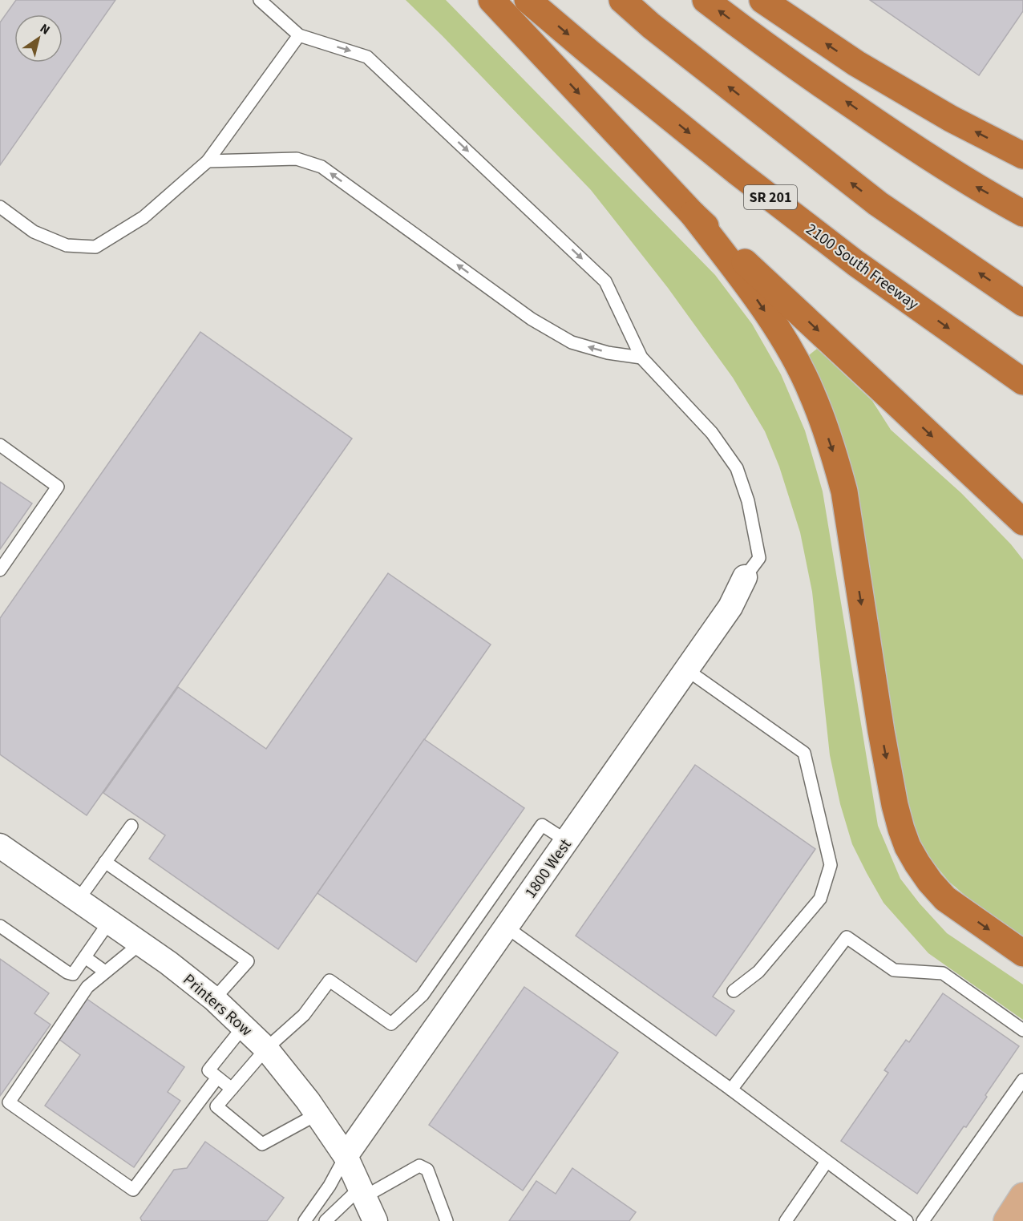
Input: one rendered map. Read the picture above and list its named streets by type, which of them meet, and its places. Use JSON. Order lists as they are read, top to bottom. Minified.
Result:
{"streets":{"highway":["SR 201","2100 South Freeway"],"street":["1800 West","Printers Row"]},"crossings":[["1800 West","Printers Row"]],"north":"top right"}
